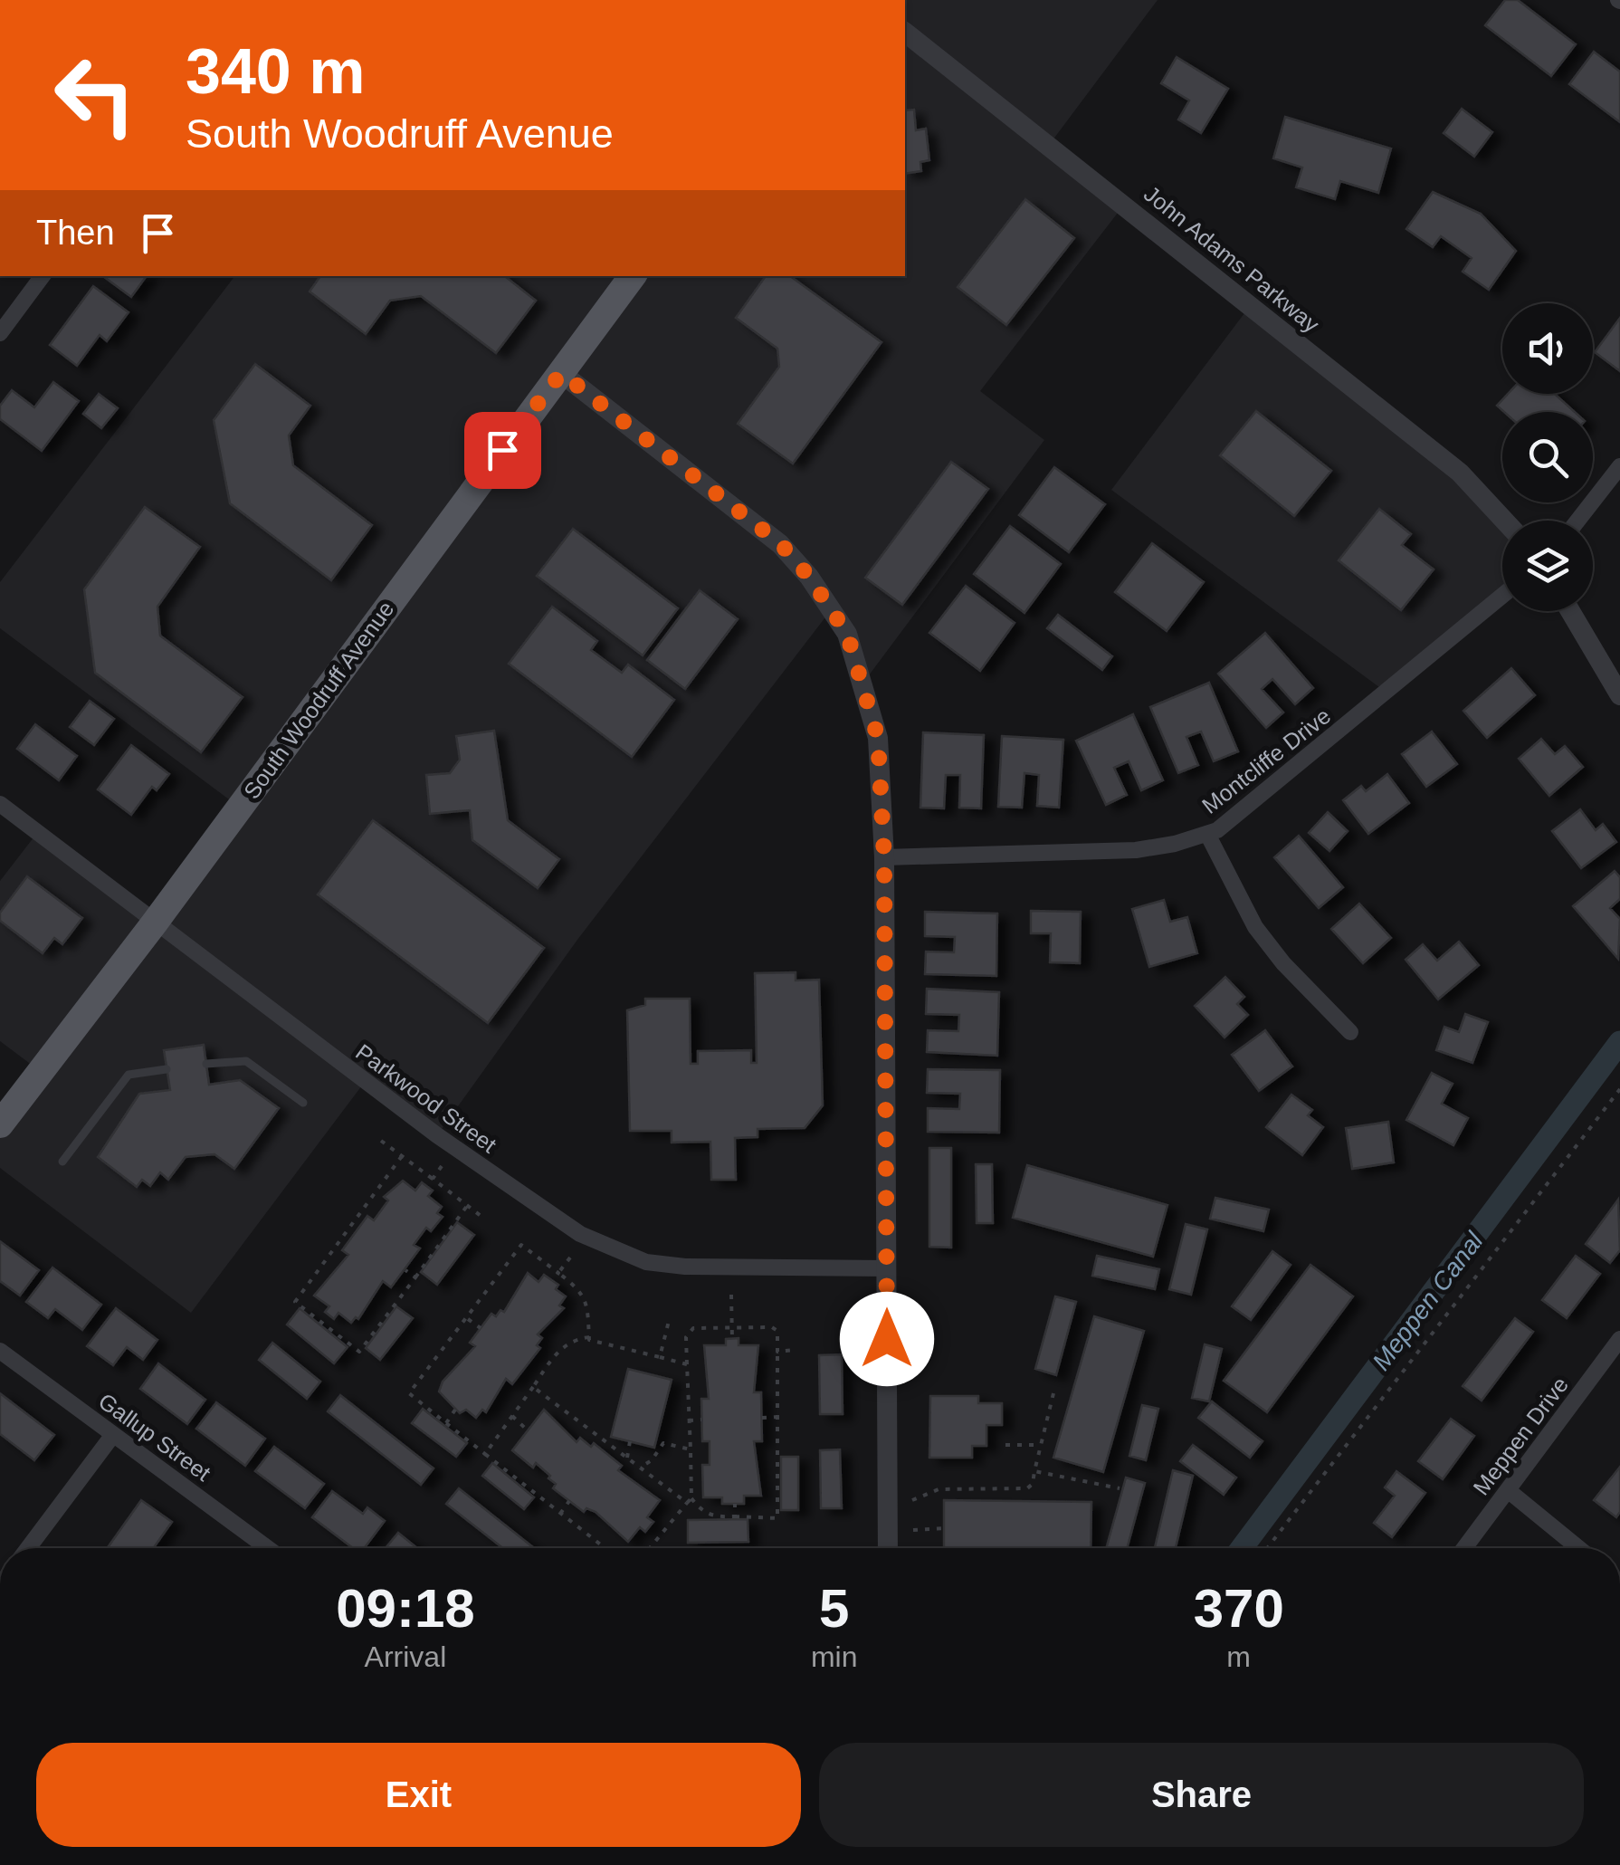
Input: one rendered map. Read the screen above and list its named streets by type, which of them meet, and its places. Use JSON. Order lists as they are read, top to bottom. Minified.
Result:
{"streets":{"main road":["South Woodruff Avenue"],"street":["John Adams Parkway","Montcliffe Drive","Parkwood Street","Meppen Drive","Gallup Street"]},"crossings":[["South Woodruff Avenue","Parkwood Street"]],"water":["Meppen Canal"],"page":{"turn":["340 m","South Woodruff Avenue"],"then":"Then","eta":["09:18","Arrival","5","min","370","m"],"buttons":["Exit","Share"]}}
